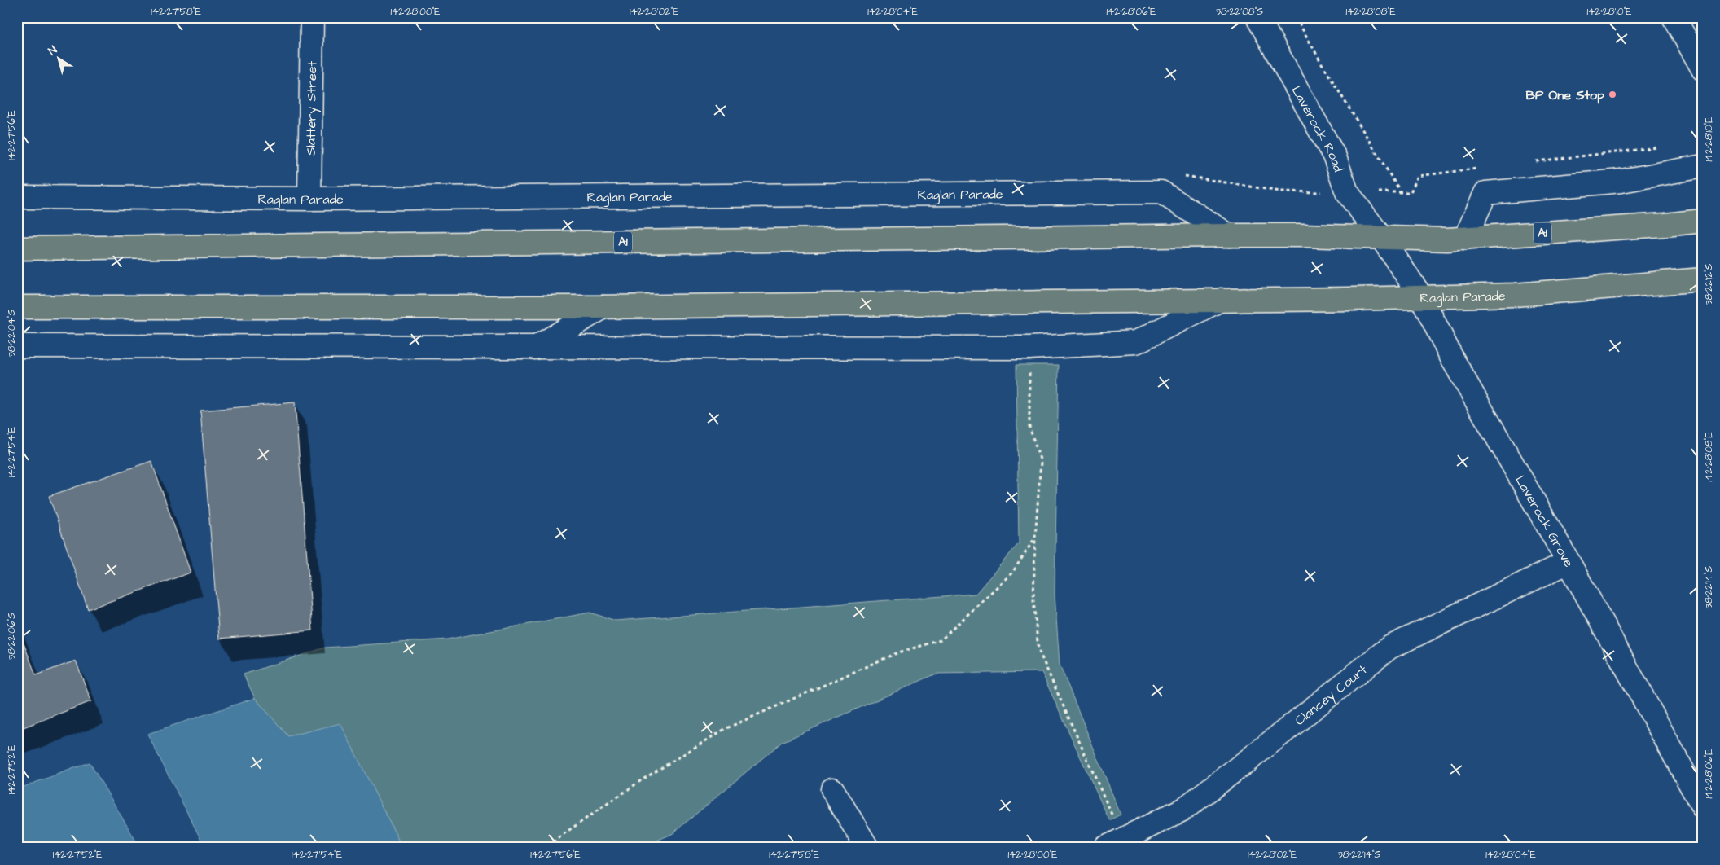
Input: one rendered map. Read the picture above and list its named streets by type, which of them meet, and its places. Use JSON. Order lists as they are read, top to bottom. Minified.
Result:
{"streets":{"highway":["Raglan Parade","A1"],"street":["Slattery Street","Laverock Road","Laverock Grove","Clancey Court"]},"crossings":[["Slattery Street","Raglan Parade"],["Laverock Road","A1"],["Laverock Road","Laverock Grove"],["Raglan Parade","A1"],["Raglan Parade","Laverock Grove"],["A1","Laverock Grove"],["Laverock Grove","Clancey Court"]],"places":["BP One Stop"],"north":"top left","coordinates":["142°27'58\"E","142°28'00\"E","142°28'02\"E","142°28'04\"E","142°28'06\"E","38°22'08\"S","142°28'08\"E","142°28'10\"E","142°27'56\"E","38°22'12\"S","38°22'04\"S","142°27'54\"E","38°22'14\"S","38°22'06\"S","142°27'52\"E"]}
